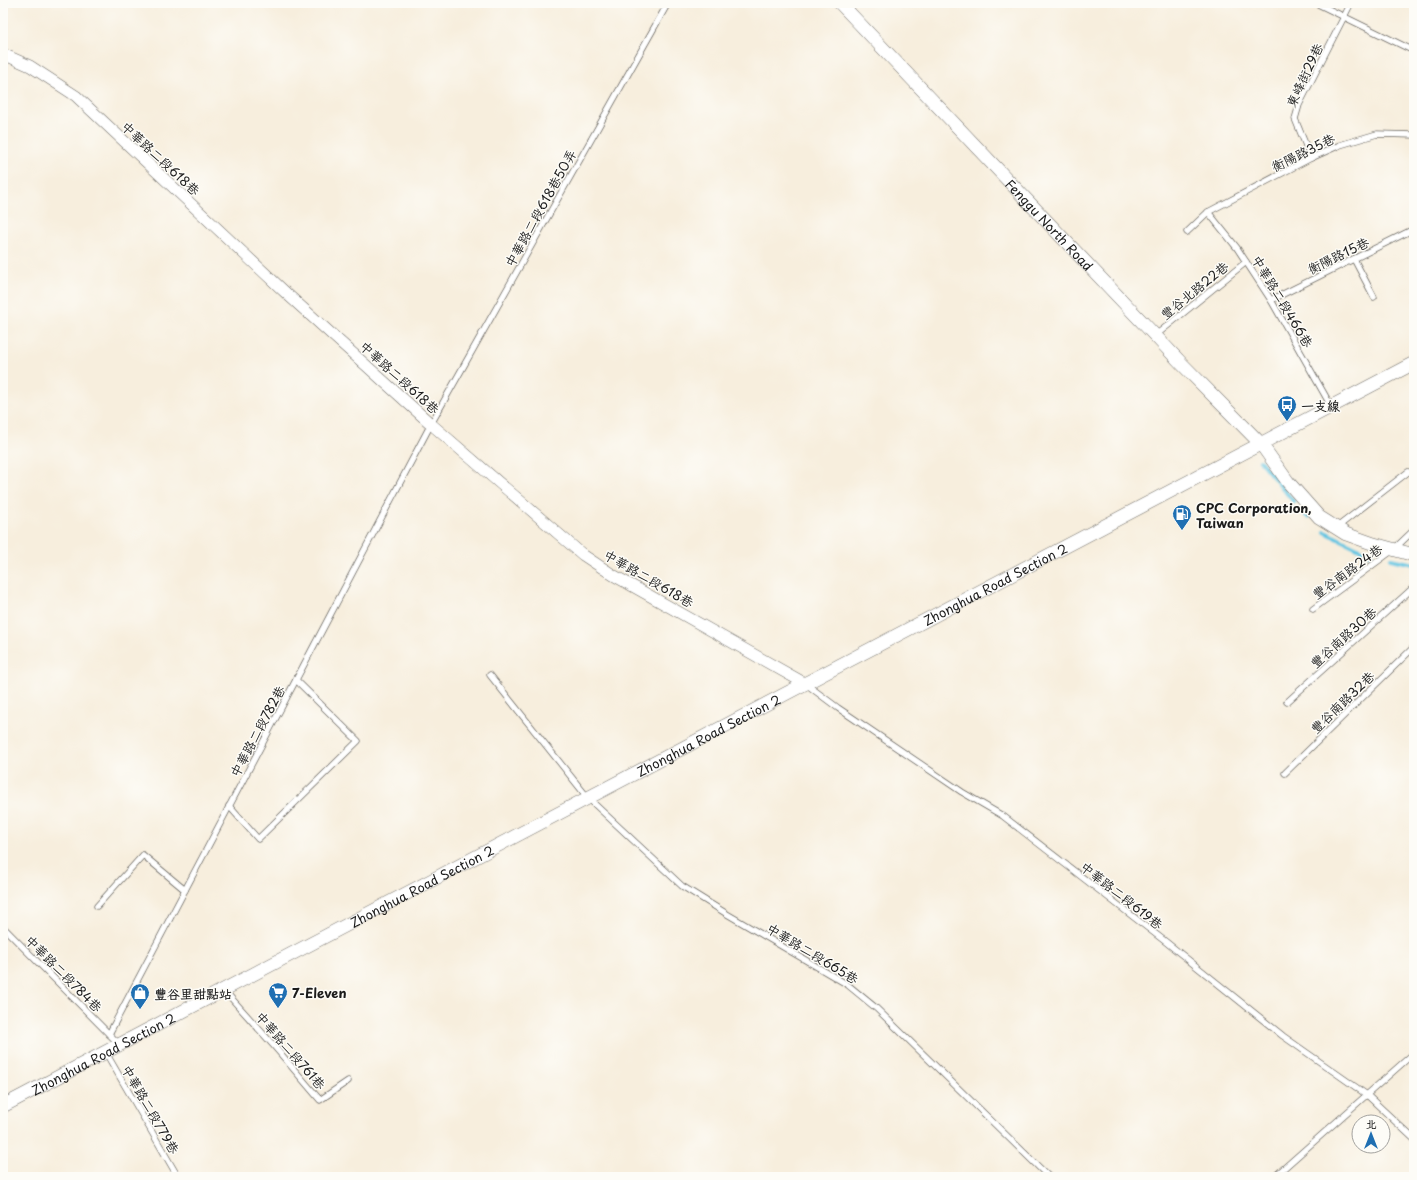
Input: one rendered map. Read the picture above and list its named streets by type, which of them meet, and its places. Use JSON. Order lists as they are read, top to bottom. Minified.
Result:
{"streets":{"street":["中華路二段618巷","Fenggu North Road","Zhonghua Road Section 2"],"lane":["東峰街29巷","衡陽路35巷","中華路二段618巷50弄","衡陽路15巷","豐谷北路22巷","中華路二段466巷","豐谷南路24巷","豐谷南路30巷","豐谷南路32巷","中華路二段782巷","中華路二段619巷","中華路二段665巷","中華路二段784巷","中華路二段761巷","中華路二段779巷"]},"crossings":[["東峰街29巷","衡陽路35巷"],["衡陽路35巷","中華路二段466巷"],["中華路二段618巷","中華路二段618巷50弄"],["中華路二段618巷","Zhonghua Road Section 2"],["中華路二段618巷","中華路二段782巷"],["中華路二段618巷","中華路二段619巷"],["中華路二段618巷50弄","中華路二段782巷"],["Fenggu North Road","豐谷北路22巷"],["Fenggu North Road","豐谷南路24巷"],["Fenggu North Road","Zhonghua Road Section 2"],["衡陽路15巷","中華路二段466巷"],["豐谷北路22巷","中華路二段466巷"],["中華路二段466巷","Zhonghua Road Section 2"],["Zhonghua Road Section 2","中華路二段619巷"],["Zhonghua Road Section 2","中華路二段665巷"],["Zhonghua Road Section 2","中華路二段761巷"],["Zhonghua Road Section 2","中華路二段779巷"],["中華路二段782巷","中華路二段784巷"]],"places":{"bus stop":["一支線"],"fuel station":["CPC Corporation, Taiwan"],"supermarket":["7-Eleven"],"shop":["豐谷里甜點站"]},"north":"top"}
